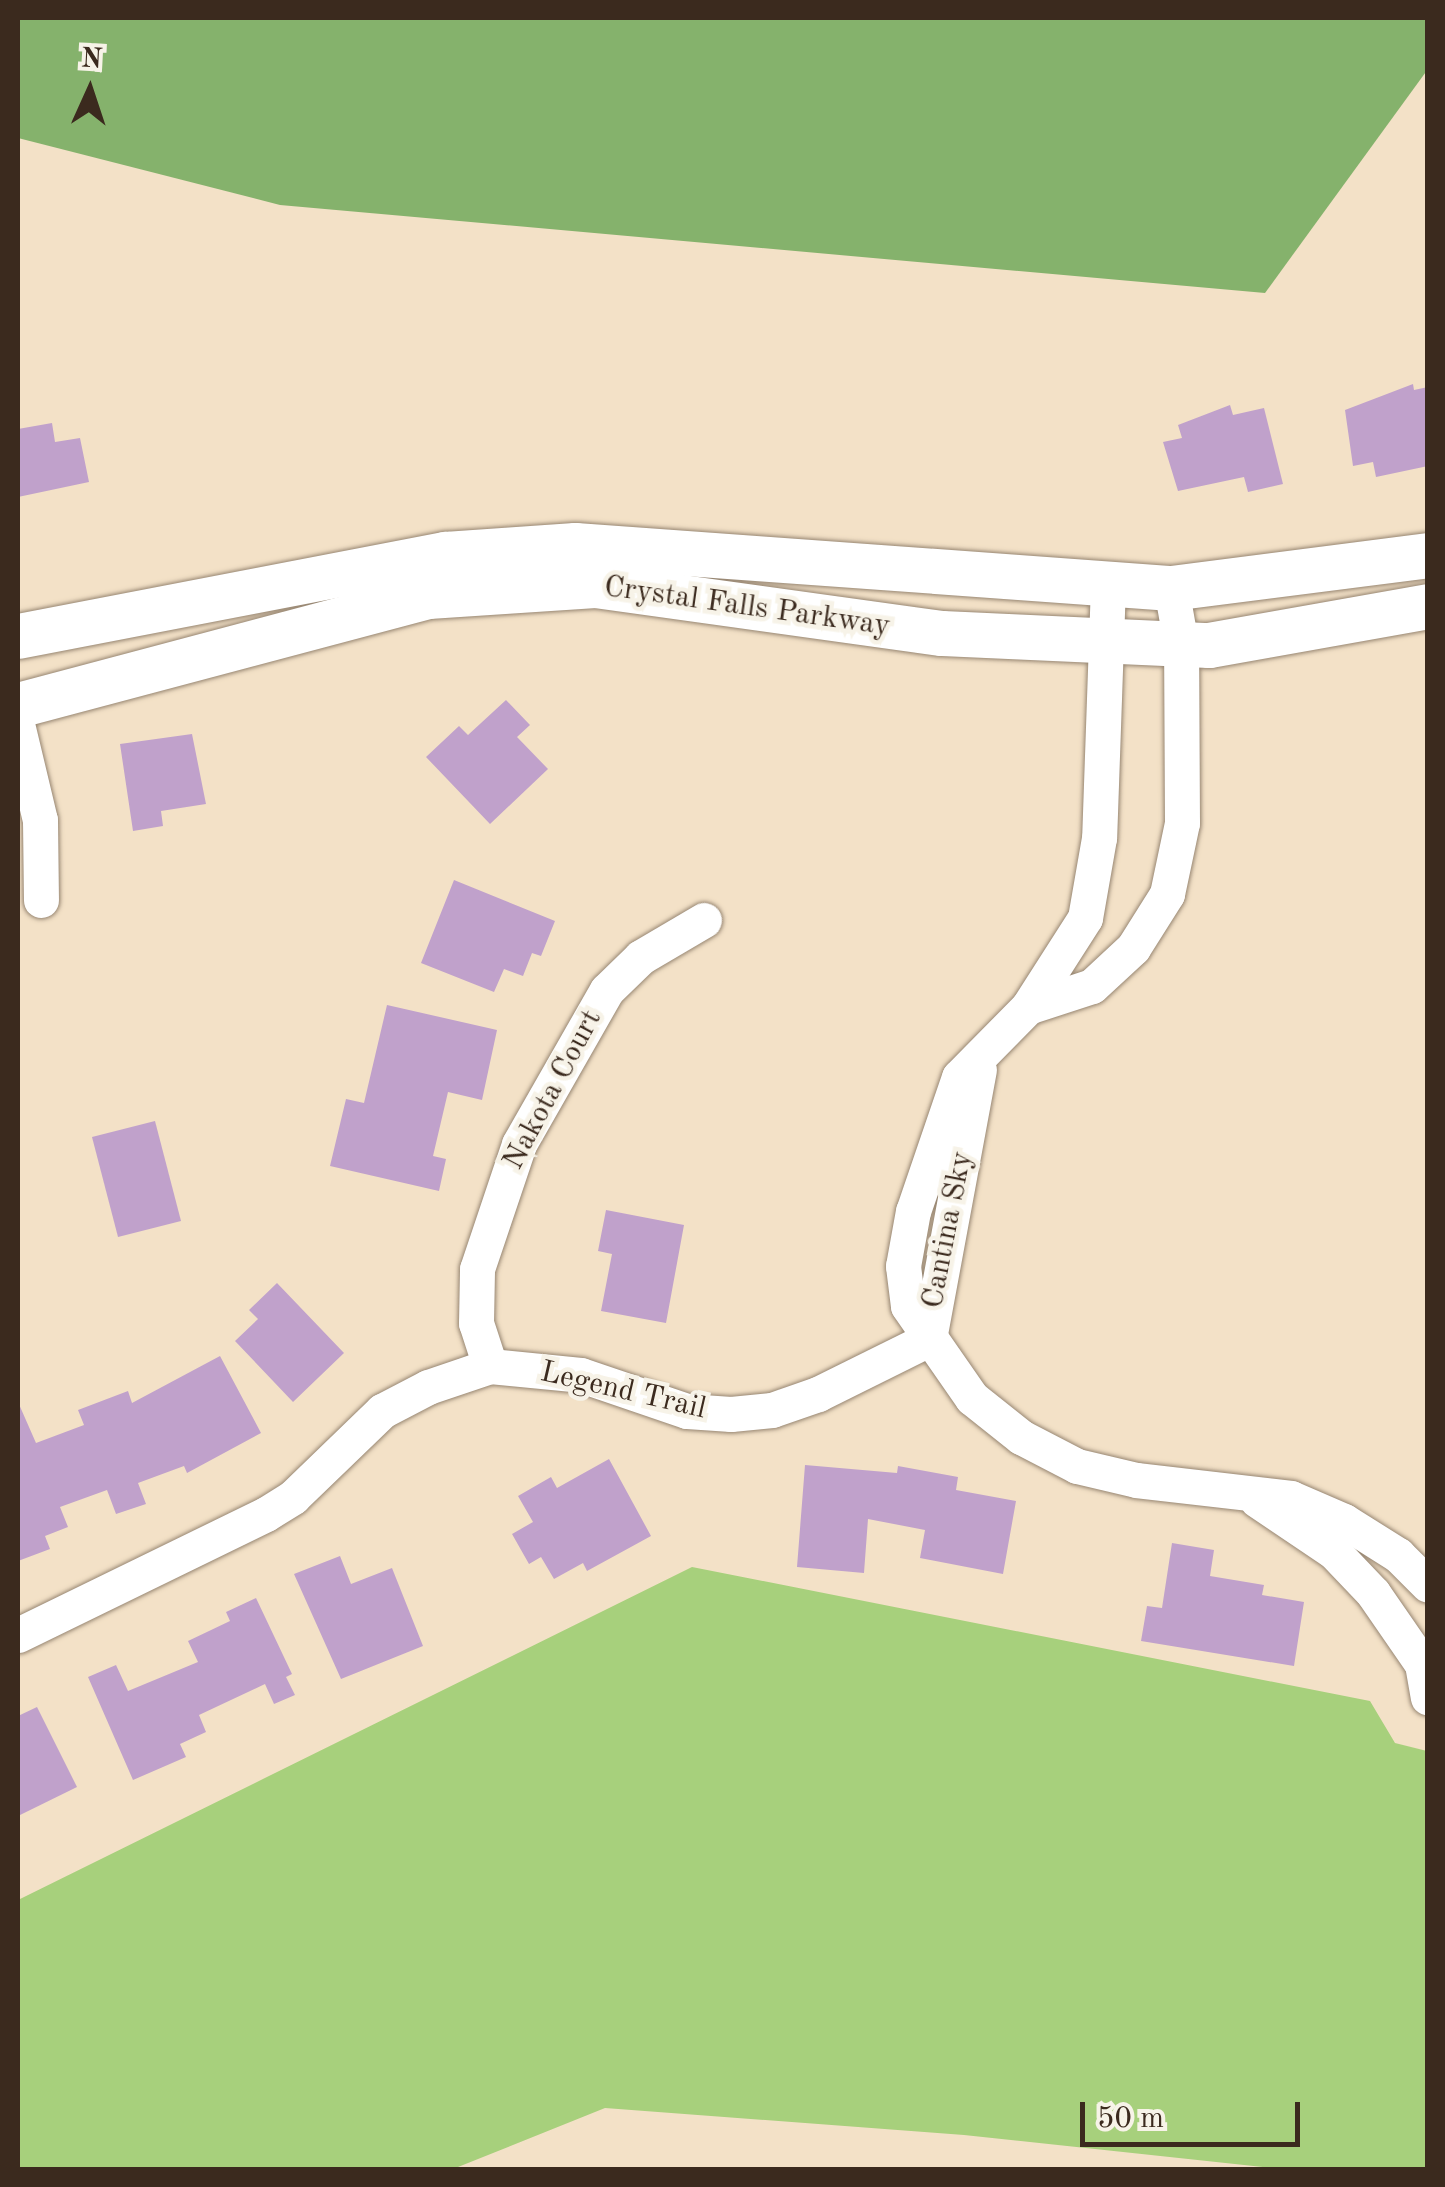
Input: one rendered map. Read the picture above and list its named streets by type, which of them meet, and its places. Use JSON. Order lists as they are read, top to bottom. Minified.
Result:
{"streets":{"street":["Crystal Falls Parkway","Nakota Court","Cantina Sky","Legend Trail"]},"crossings":[["Crystal Falls Parkway","Cantina Sky"],["Nakota Court","Legend Trail"],["Cantina Sky","Legend Trail"]],"scale_bar":"50 m","north":"top"}
